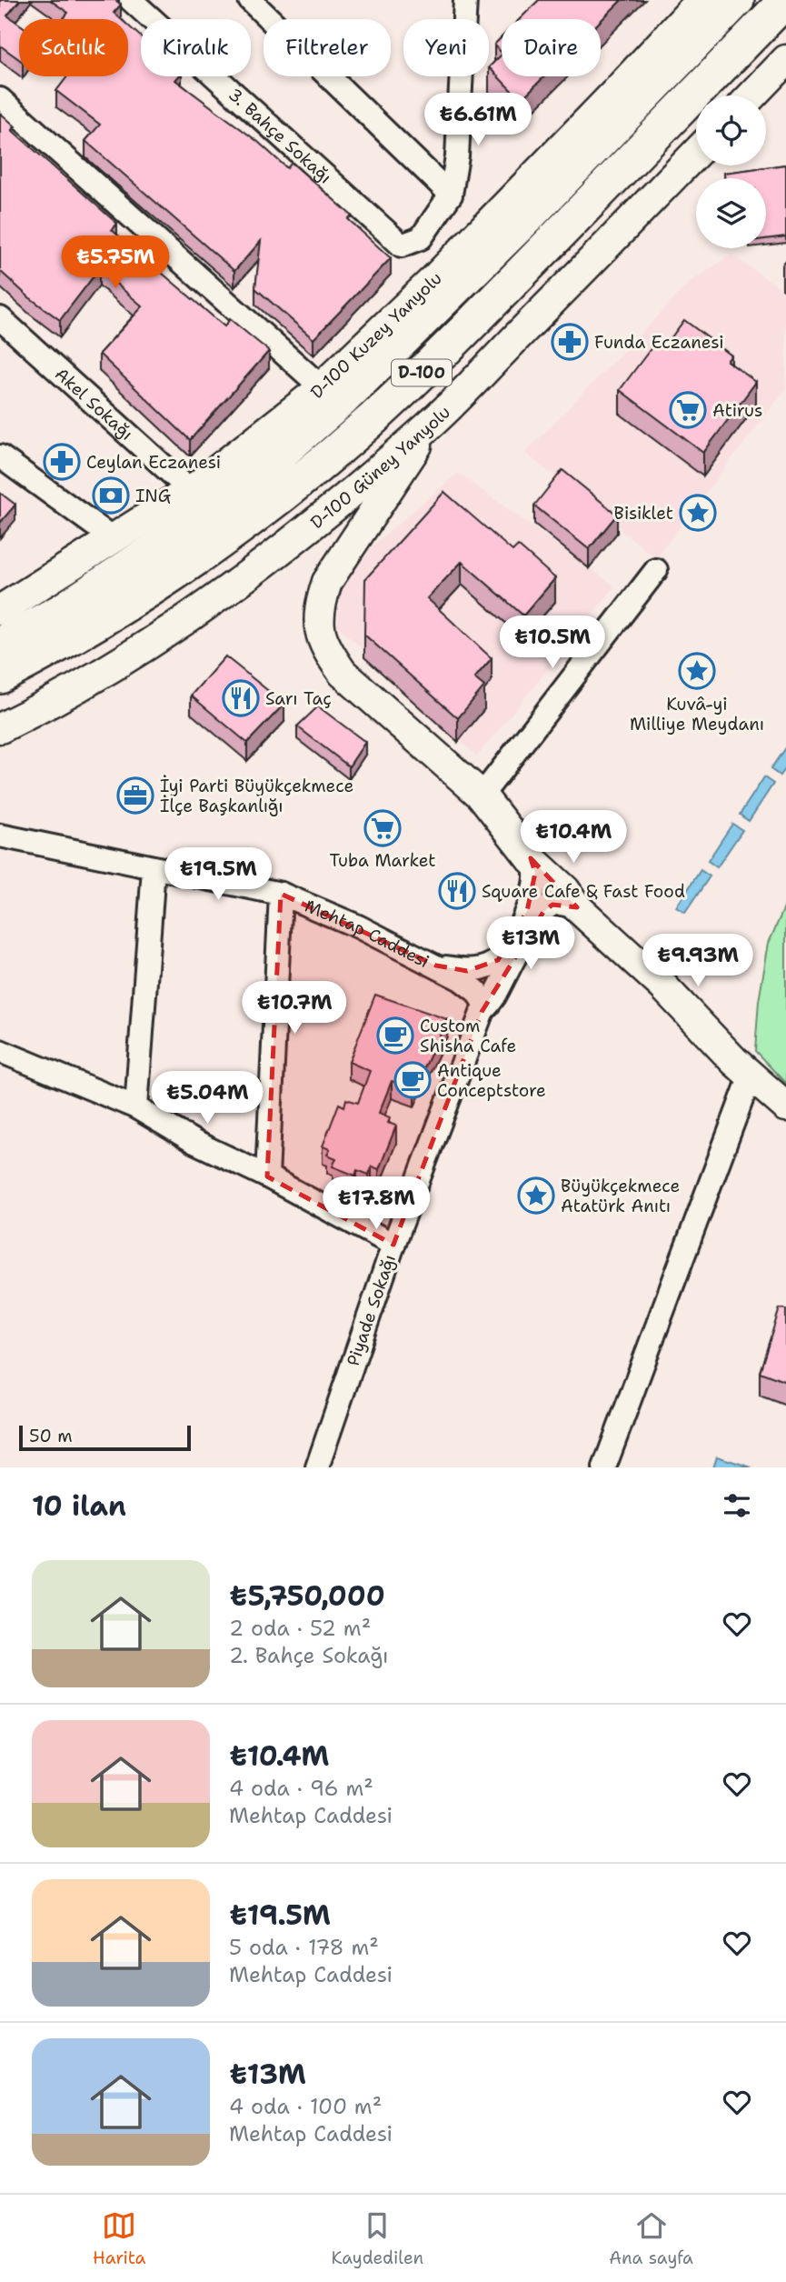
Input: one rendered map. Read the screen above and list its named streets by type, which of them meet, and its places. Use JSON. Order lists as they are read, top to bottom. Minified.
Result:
{"streets":{"highway":["D-100"],"main road":["D-100 Kuzey Yanyolu","D-100 Güney Yanyolu"],"street":["3. Bahçe Sokağı","Akel Sokağı","Mehtap Caddesi","Piyade Sokağı"]},"crossings":[["D-100 Kuzey Yanyolu","Akel Sokağı"],["Mehtap Caddesi","Piyade Sokağı"]],"places":{"pharmacy":["Funda Eczanesi","Ceylan Eczanesi"],"supermarket":["Atirus","Tuba Market"],"bank":["ING"],"place":["Bisiklet","Kuvâ-yi Milliye Meydanı","Büyükçekmece Atatürk Anıtı"],"restaurant":["Sarı Taç","Square Cafe & Fast Food"],"office":["İyi Parti Büyükçekmece İlçe Başkanlığı"],"cafe":["Custom Shisha Cafe","Antique Conceptstore"]},"scale_bar":"50 m","page":{"chip":["Satılık","Kiralık","Filtreler","Yeni","Daire"],"price":["₺6.61M","₺5.75M","₺10.5M","₺10.4M","₺19.5M","₺13M","₺9.93M","₺10.7M","₺5.04M","₺17.8M"],"scale":"50 m","heading":"10 ilan","list":[{"name":"₺5,750,000","note":"2 oda · 52 m² · 2. Bahçe Sokağı"},{"name":"₺10.4M","note":"4 oda · 96 m² · Mehtap Caddesi"},{"name":"₺19.5M","note":"5 oda · 178 m² · Mehtap Caddesi"},{"name":"₺13M","note":"4 oda · 100 m² · Mehtap Caddesi"}],"tabs":["Harita","Kaydedilen","Ana sayfa"]}}
